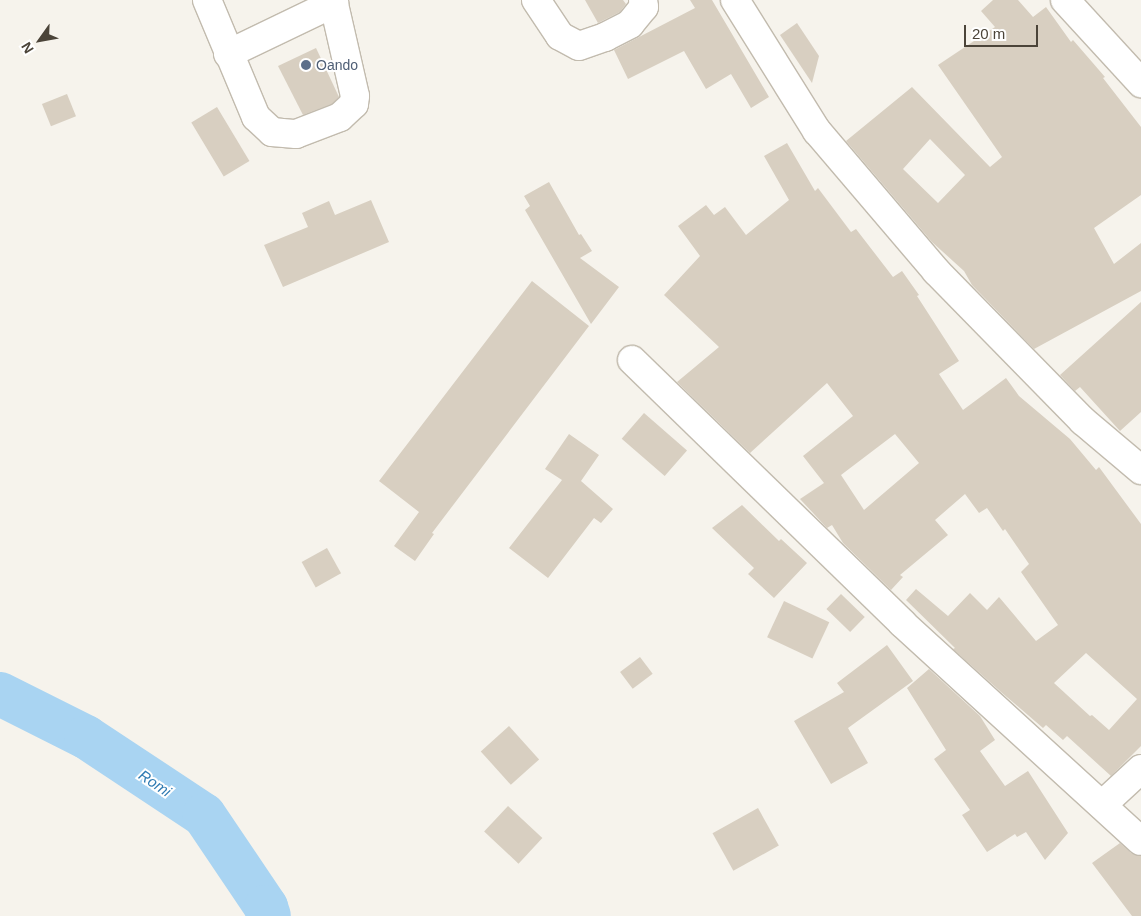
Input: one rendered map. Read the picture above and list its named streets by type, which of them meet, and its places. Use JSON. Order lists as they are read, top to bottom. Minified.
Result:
{"water":["Romi"],"places":["Oando"],"scale_bar":"20 m","north":"bottom left"}
